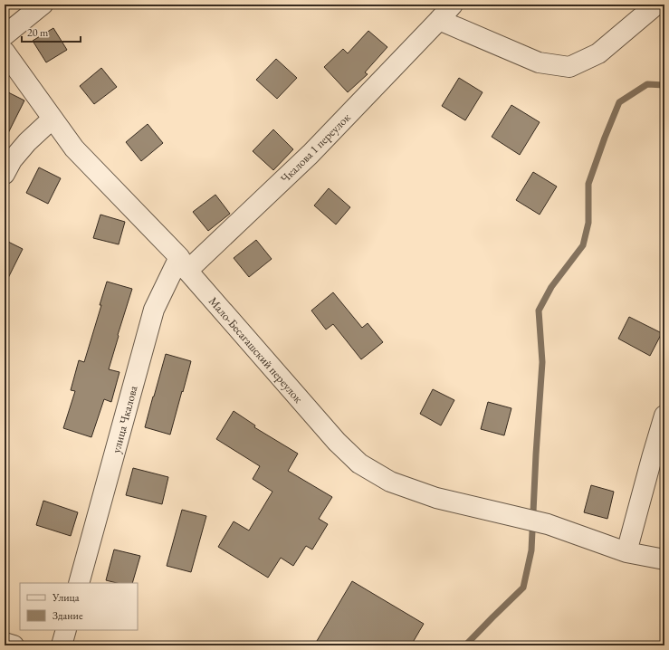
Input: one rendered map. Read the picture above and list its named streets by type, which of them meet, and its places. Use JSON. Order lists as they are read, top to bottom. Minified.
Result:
{"streets":{"street":["Чкалова 1 переулок","Мало-Бесагашский переулок","улица Чкалова"]},"crossings":[["Чкалова 1 переулок","Мало-Бесагашский переулок"],["Чкалова 1 переулок","улица Чкалова"],["Мало-Бесагашский переулок","улица Чкалова"]],"legend":["Улица","Здание"],"scale_bar":"20 m"}
